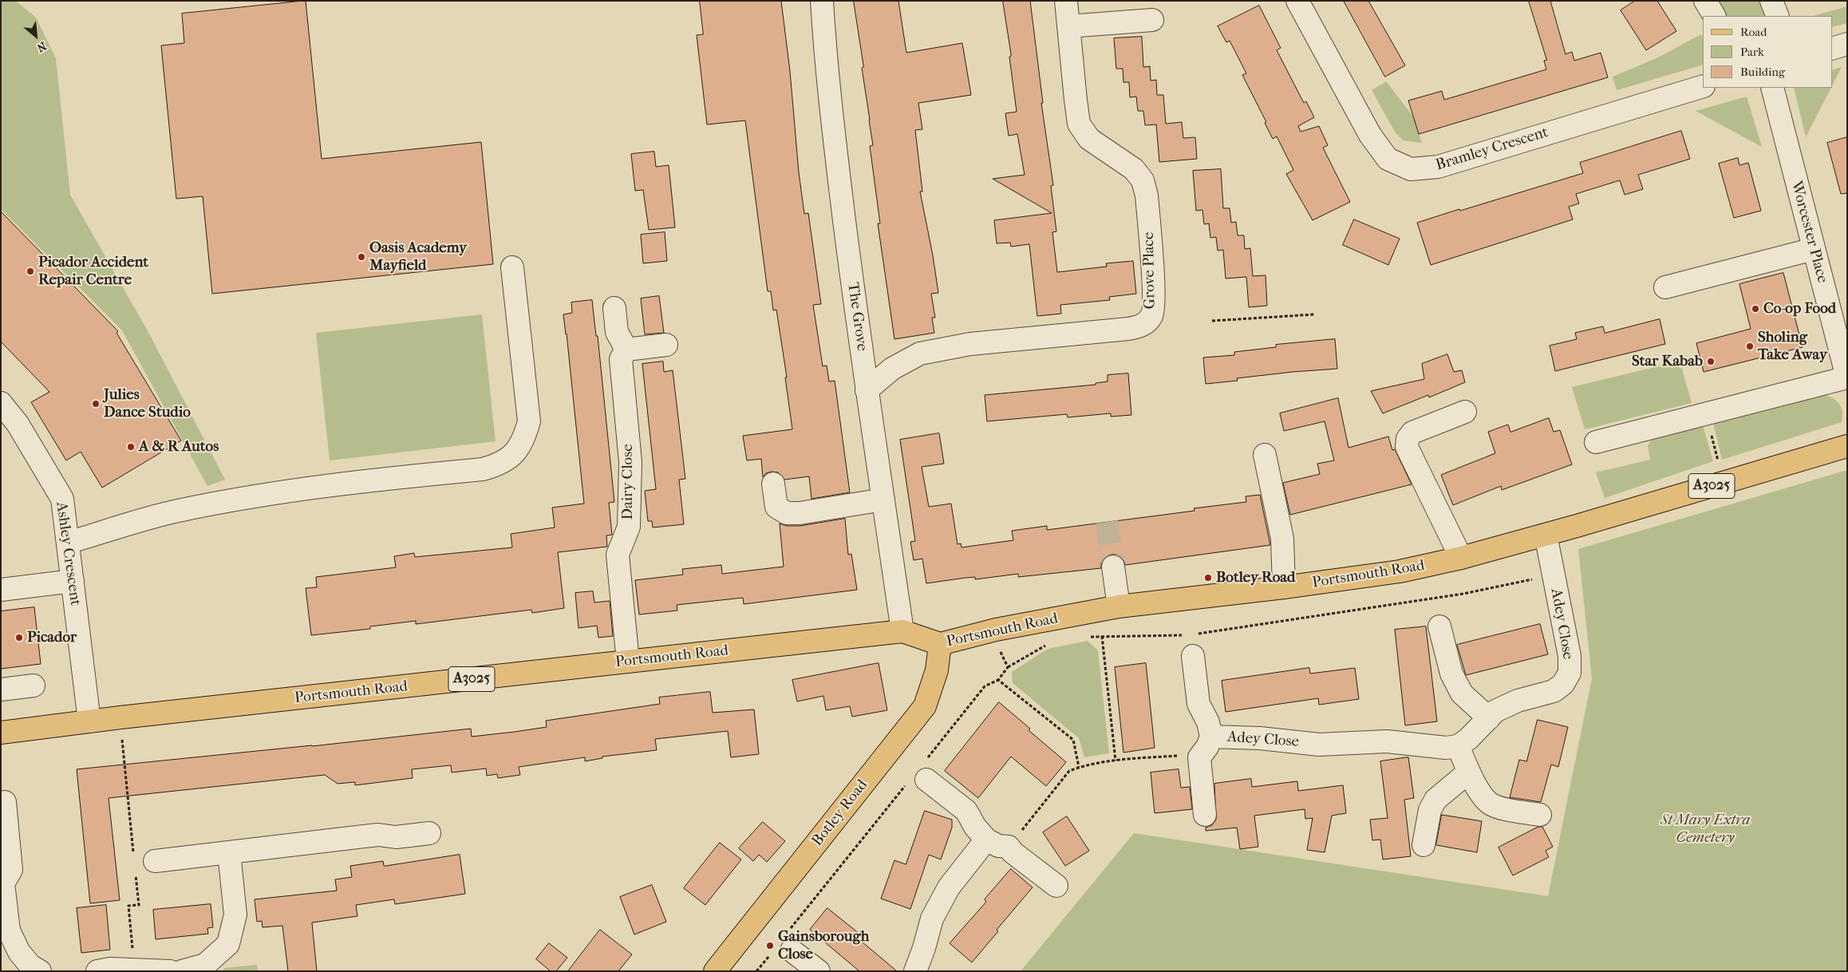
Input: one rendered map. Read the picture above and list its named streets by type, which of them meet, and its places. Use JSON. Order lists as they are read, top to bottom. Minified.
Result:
{"streets":{"main road":["A3025","Portsmouth Road","Botley Road"],"street":["Bramley Crescent","Worcester Place","Grove Place","The Grove","Dairy Close","Ashley Crescent","Adey Close"]},"crossings":[["Grove Place","The Grove"],["The Grove","Portsmouth Road"],["Dairy Close","Portsmouth Road"],["Ashley Crescent","Portsmouth Road"],["Portsmouth Road","Adey Close"],["Portsmouth Road","Botley Road"]],"parks":["St Mary Extra Cemetery"],"places":["Oasis Academy Mayfield","Picador Accident Repair Centre","Co-op Food","Sholing Take Away","Star Kabab","Julies Dance Studio","A & R Autos","Botley Road","Picador","Gainsborough Close"],"legend":["Road","Park","Building"],"north":"bottom right"}
